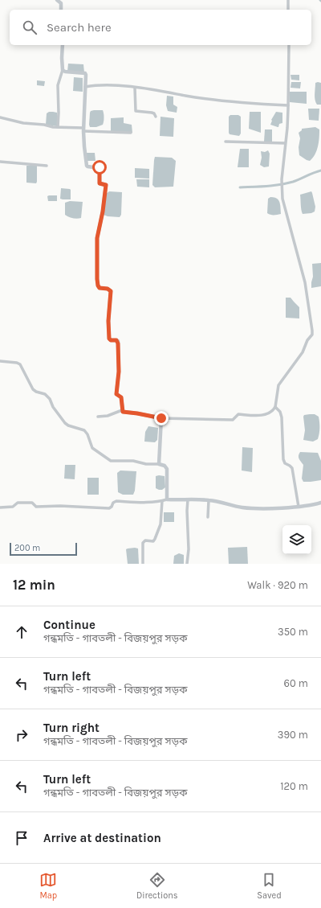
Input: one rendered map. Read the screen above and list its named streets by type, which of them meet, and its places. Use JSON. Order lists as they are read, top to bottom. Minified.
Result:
{"scale_bar":"200 m","page":{"search":"Search here","scale":"200 m","heading":["12 min","Walk · 920 m"],"list":[["Continue","গন্ধমতি - গাবতলী - বিজয়পুর সড়ক","350 m"],["Turn left","গন্ধমতি - গাবতলী - বিজয়পুর সড়ক","60 m"],["Turn right","গন্ধমতি - গাবতলী - বিজয়পুর সড়ক","390 m"],["Turn left","গন্ধমতি - গাবতলী - বিজয়পুর সড়ক","120 m"],"Arrive at destination"],"nav":["Map","Directions","Saved"]}}
